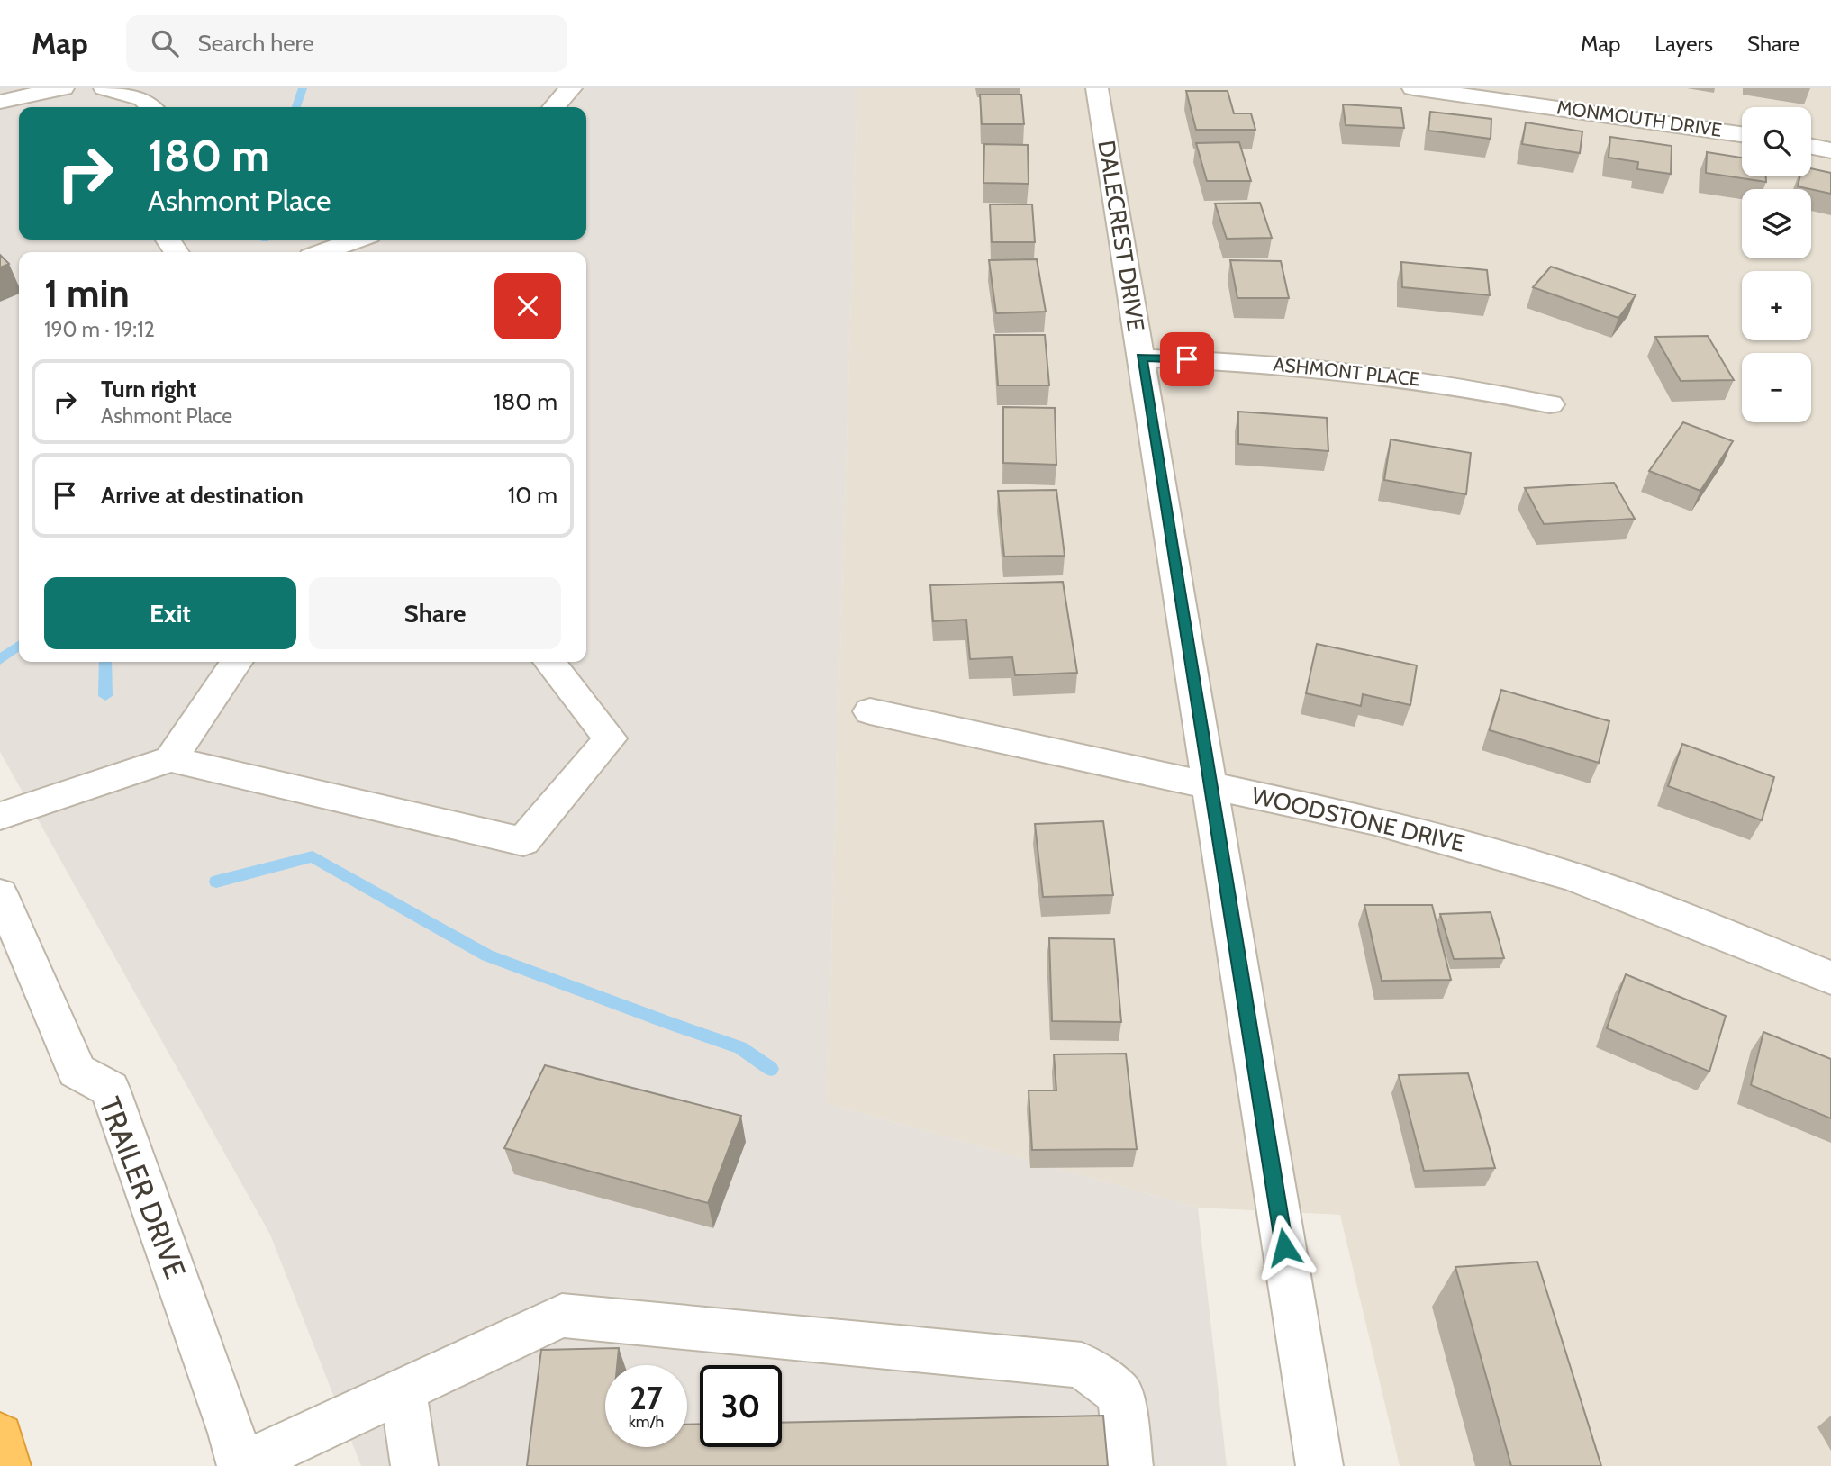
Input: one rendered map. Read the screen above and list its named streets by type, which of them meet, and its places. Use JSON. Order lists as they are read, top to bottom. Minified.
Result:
{"streets":{"street":["MONMOUTH DRIVE","DALECREST DRIVE","ASHMONT PLACE","WOODSTONE DRIVE","TRAILER DRIVE"]},"crossings":[["DALECREST DRIVE","ASHMONT PLACE"],["DALECREST DRIVE","WOODSTONE DRIVE"]],"page":{"header":"Map","search":"Search here","nav":["Map","Layers","Share"],"map_buttons":["+","−"],"turn":["180 m","Ashmont Place"],"heading":["1 min","190 m · 19:12"],"list":[{"name":"Turn right","note":"Ashmont Place","value":"180 m"},{"name":"Arrive at destination","value":"10 m"}],"buttons":["Exit","Share"],"speed":"27 km/h","limit":"30"}}
